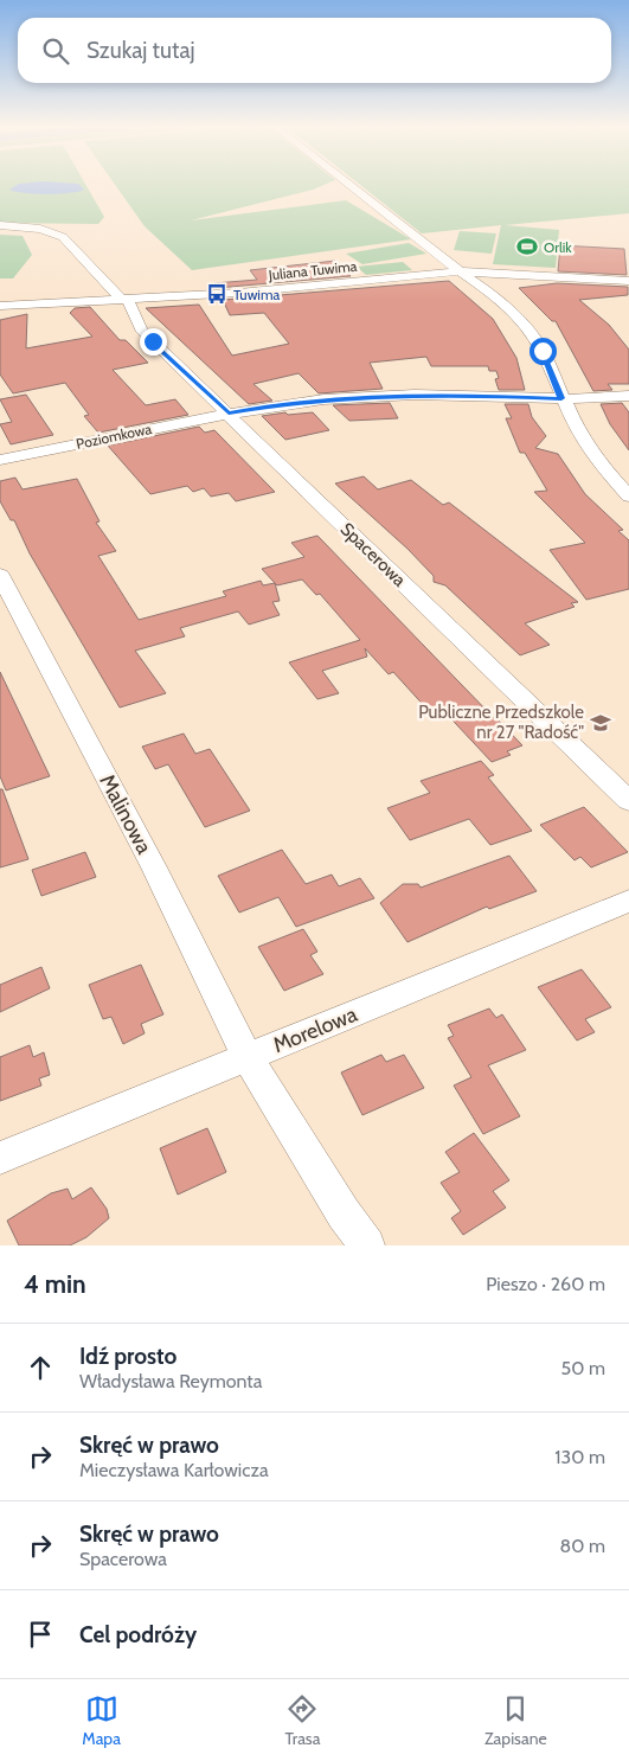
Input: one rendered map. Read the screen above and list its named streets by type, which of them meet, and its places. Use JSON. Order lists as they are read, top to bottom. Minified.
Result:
{"streets":{"street":["Juliana Tuwima","Poziomkowa","Spacerowa","Malinowa","Morelowa"]},"crossings":[["Juliana Tuwima","Spacerowa"],["Poziomkowa","Spacerowa"],["Malinowa","Morelowa"]],"places":{"sports":["Orlik"],"bus stop":["Tuwima"],"school or university":["Publiczne Przedszkole nr 27 \"Radość\""]},"page":{"search":"Szukaj tutaj","heading":["4 min","Pieszo · 260 m"],"list":[["Idź prosto","Władysława Reymonta","50 m"],["Skręć w prawo","Mieczysława Karłowicza","130 m"],["Skręć w prawo","Spacerowa","80 m"],"Cel podróży"],"nav":["Mapa","Trasa","Zapisane"]}}
